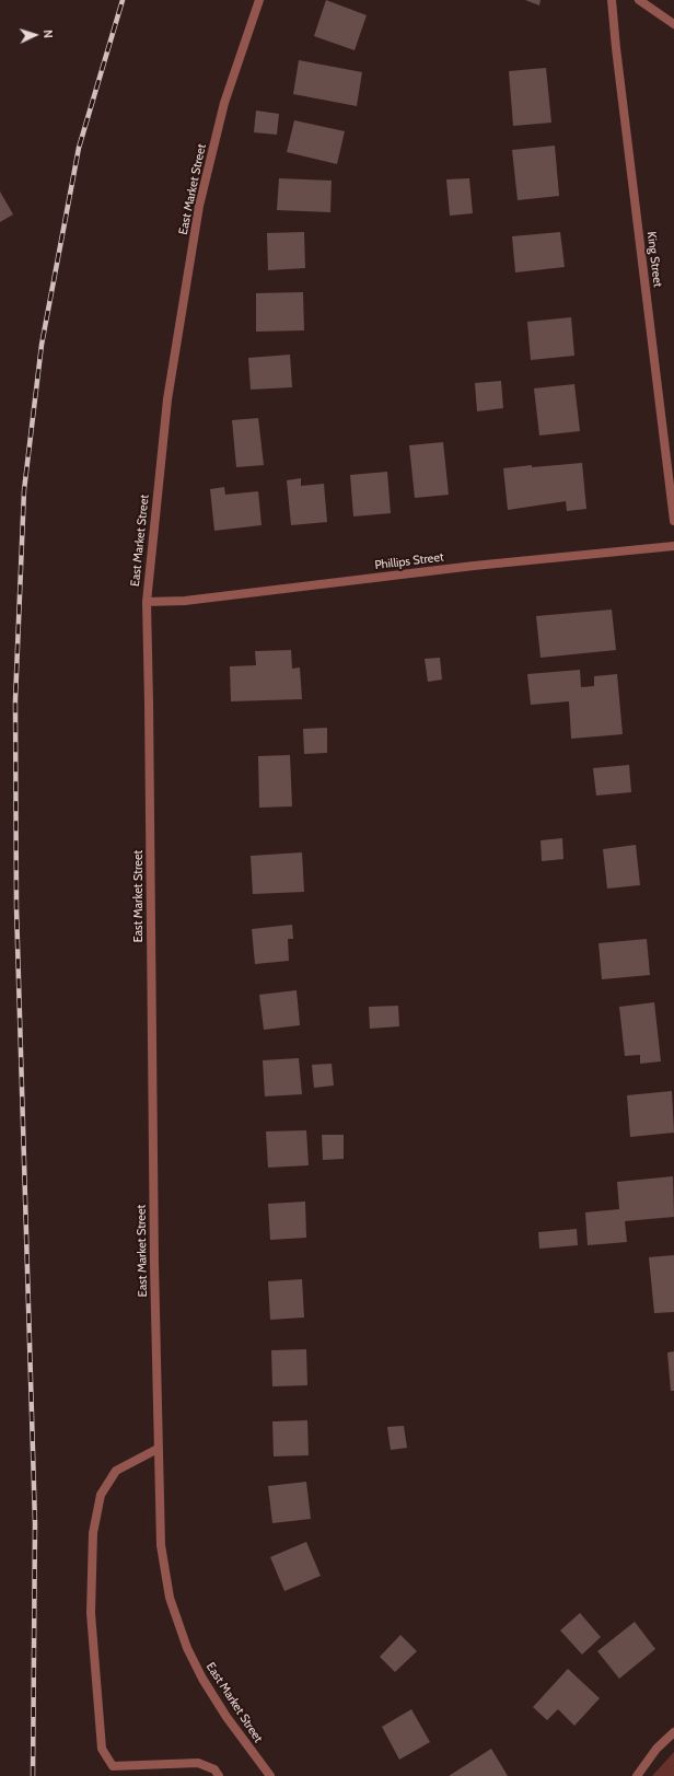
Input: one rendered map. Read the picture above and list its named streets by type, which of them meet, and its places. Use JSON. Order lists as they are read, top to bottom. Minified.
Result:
{"streets":{"street":["East Market Street","King Street","Phillips Street"]},"crossings":[["East Market Street","Phillips Street"]],"north":"right"}
